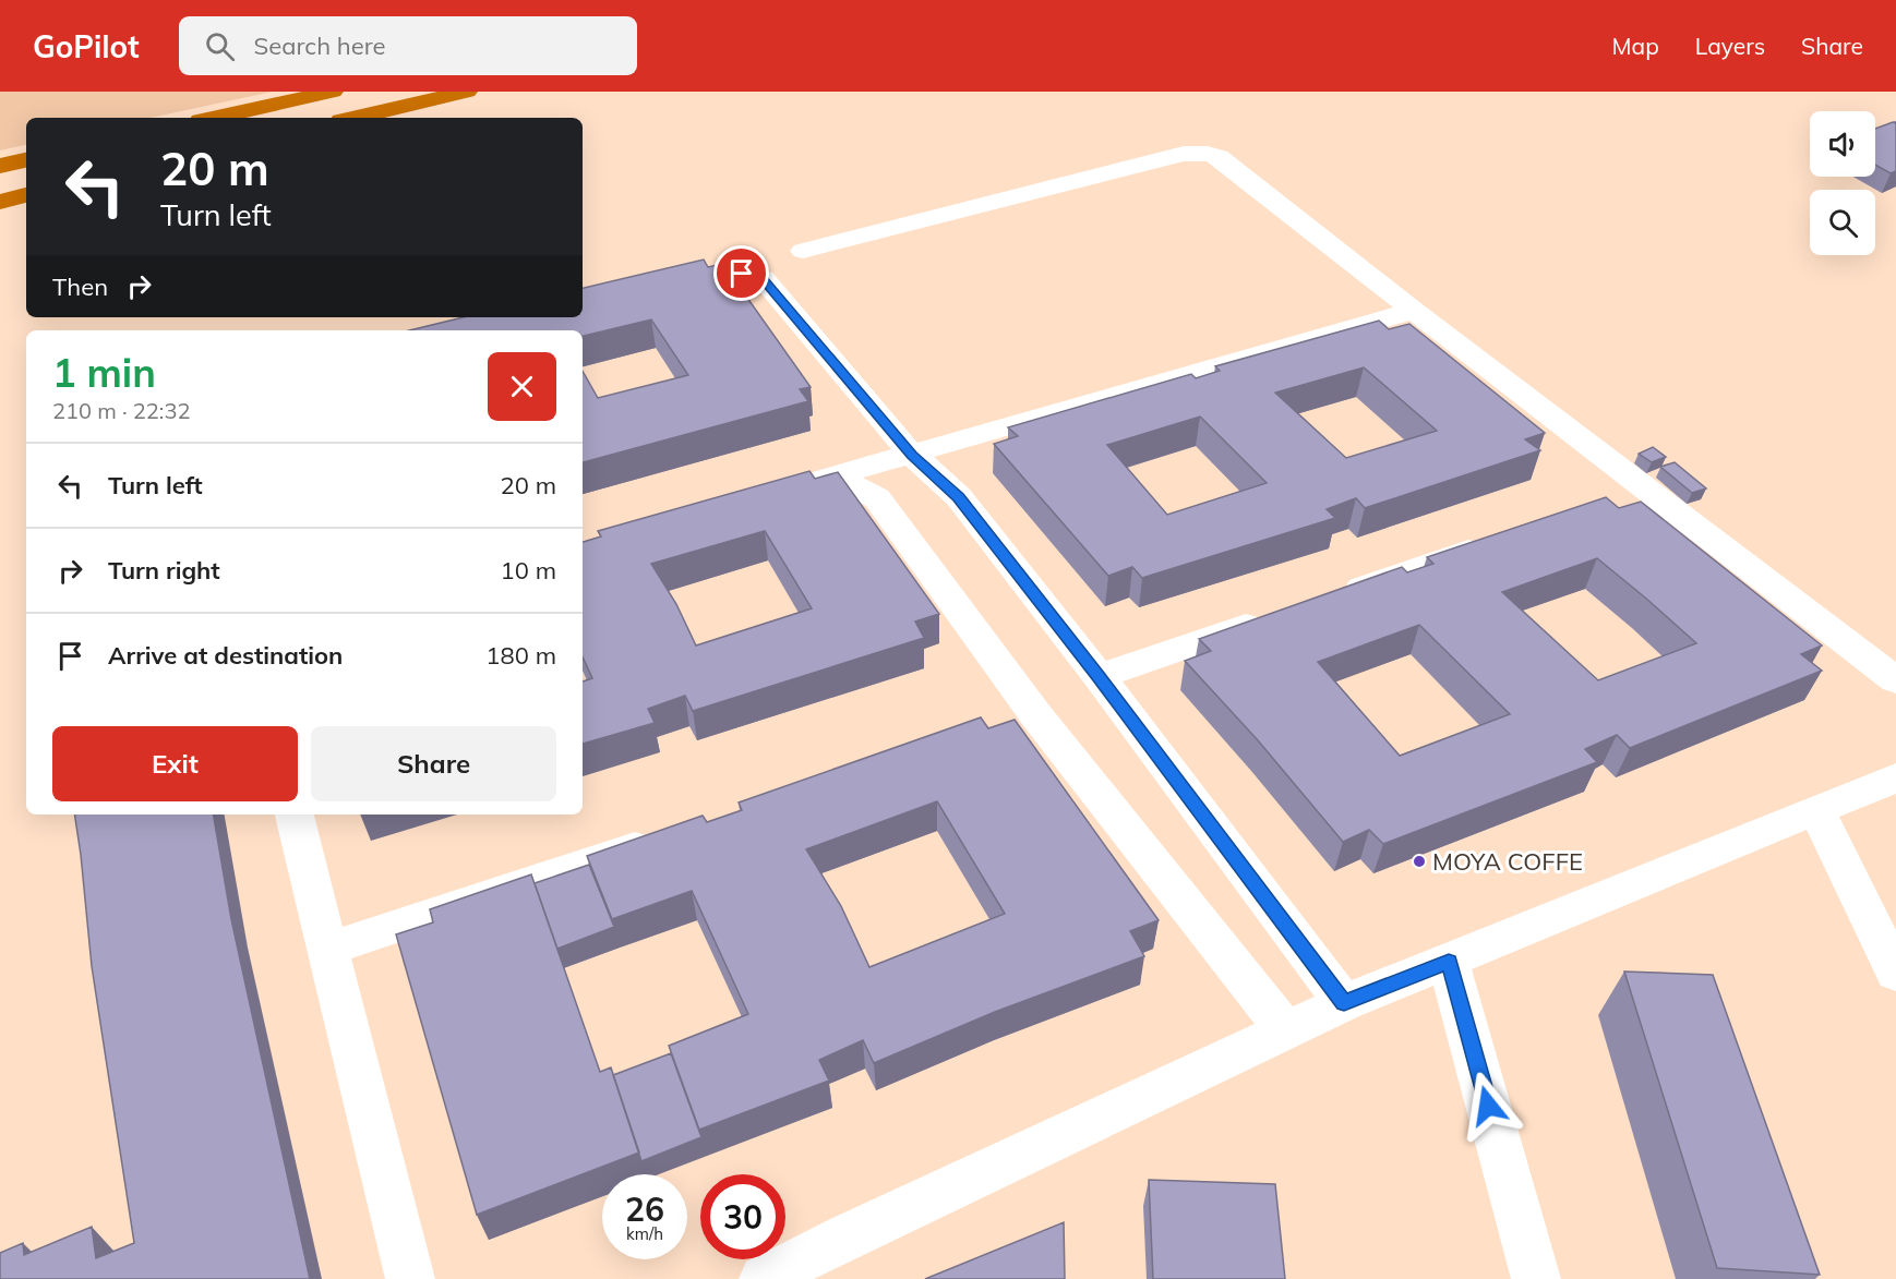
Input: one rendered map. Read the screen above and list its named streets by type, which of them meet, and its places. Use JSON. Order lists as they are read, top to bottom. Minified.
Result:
{"places":["MOYA COFFE"],"page":{"header":"GoPilot","search":"Search here","nav":["Map","Layers","Share"],"turn":["20 m","Turn left"],"then":"Then","heading":["1 min","210 m · 22:32"],"list":[{"name":"Turn left","value":"20 m"},{"name":"Turn right","value":"10 m"},{"name":"Arrive at destination","value":"180 m"}],"buttons":["Exit","Share"],"speed":"26 km/h","limit":"30"}}
